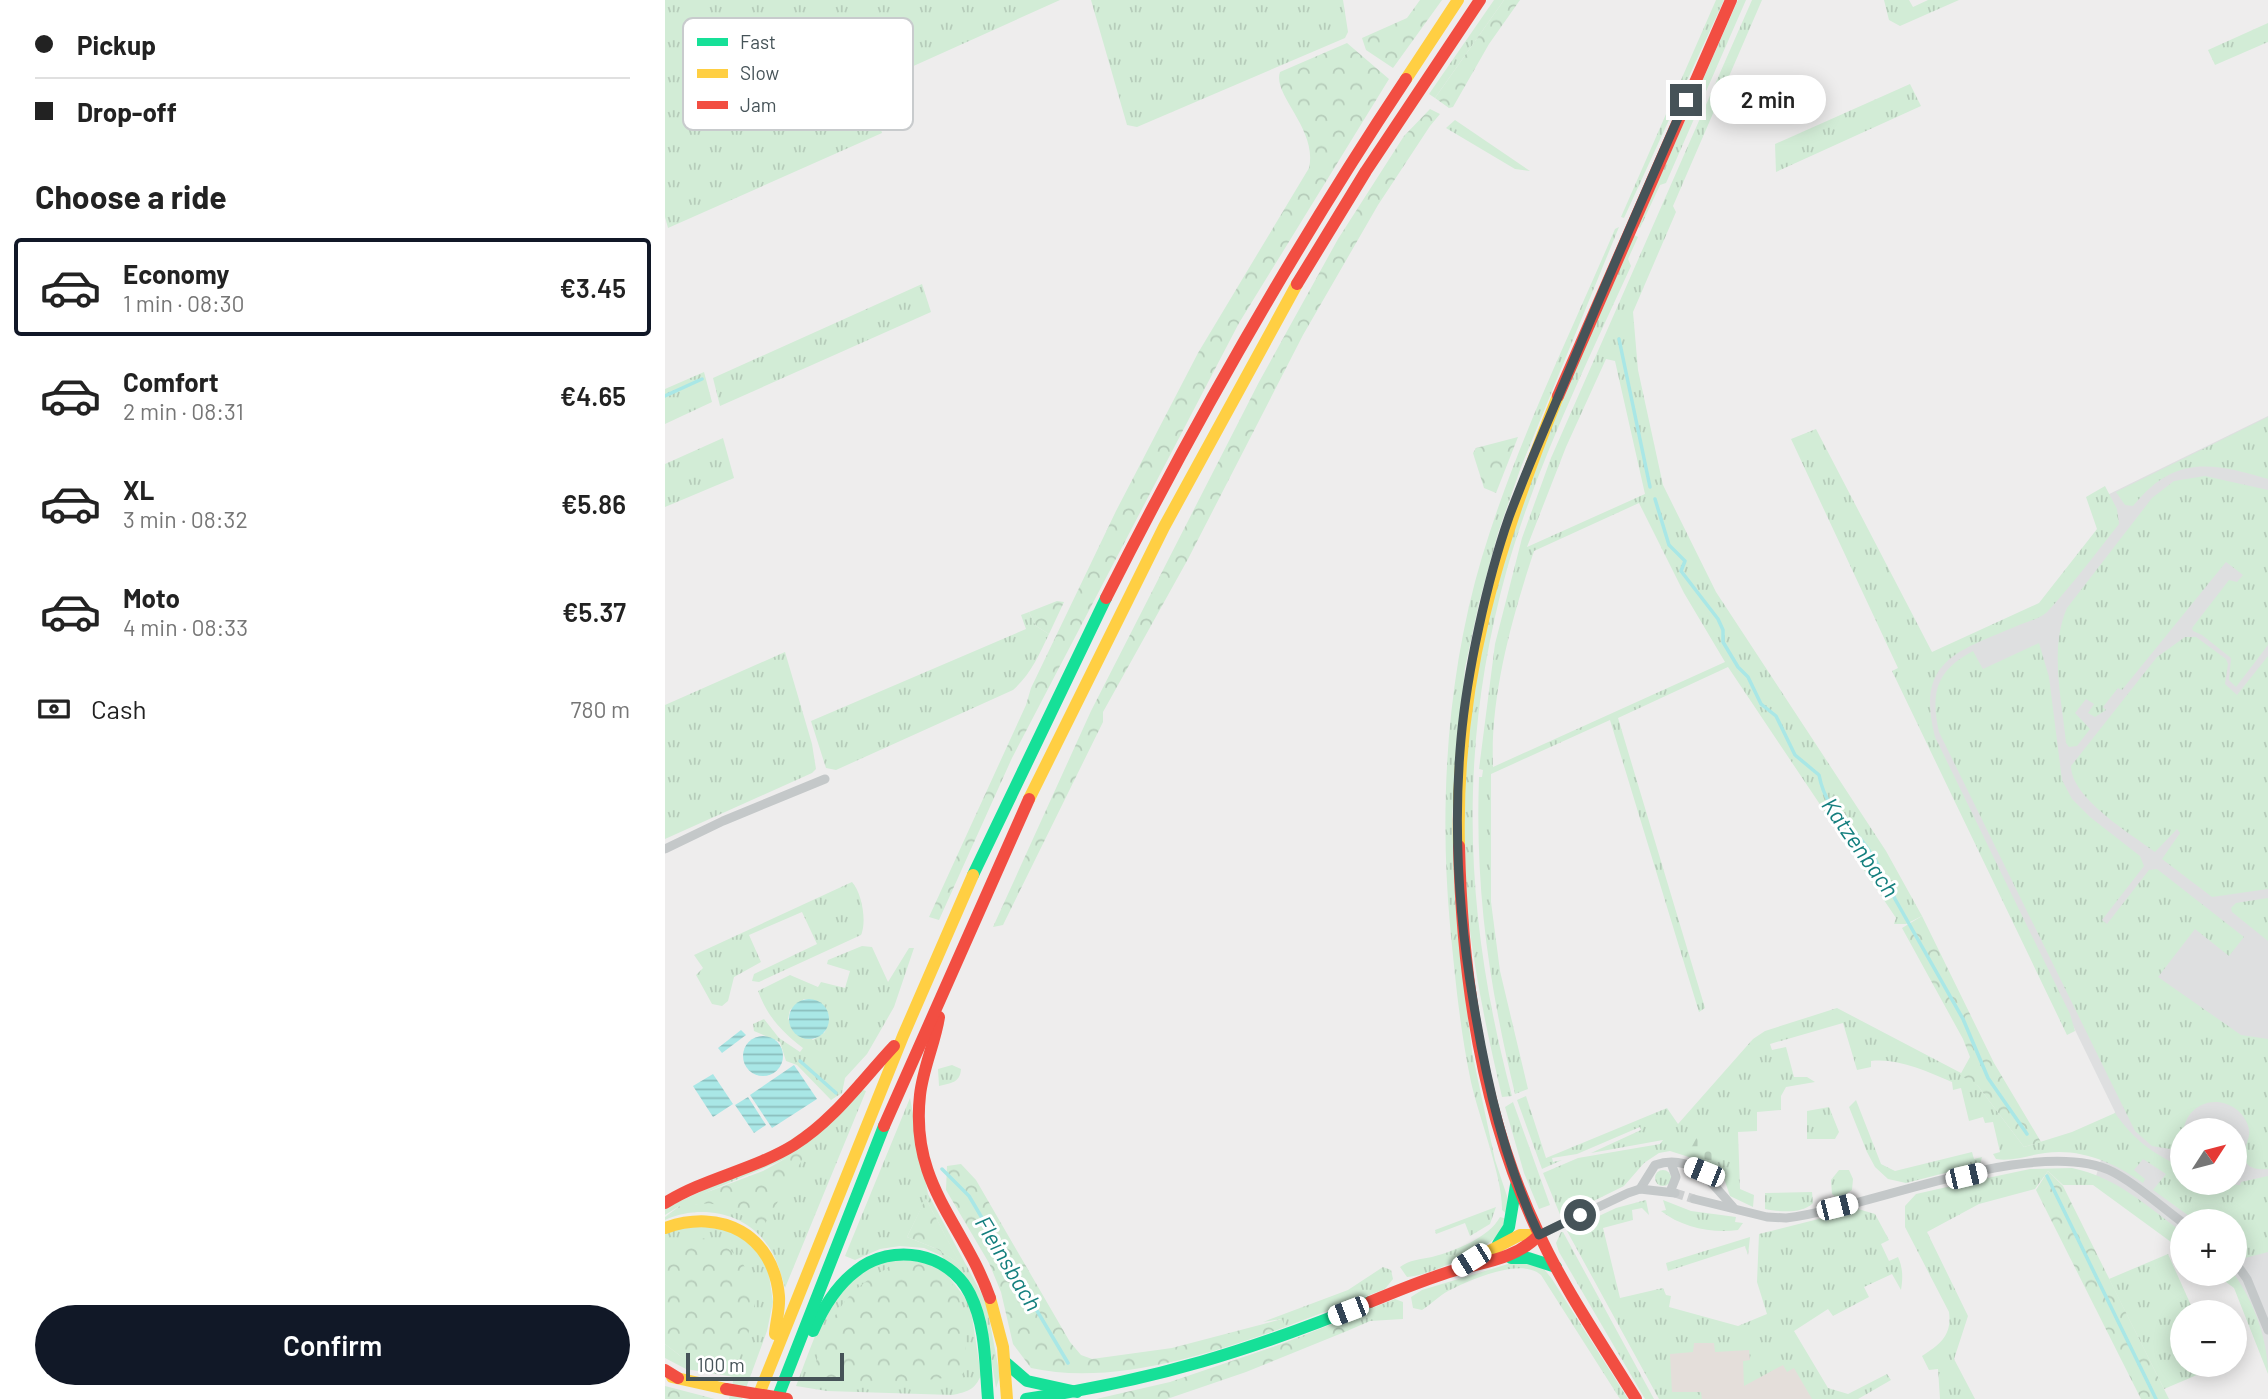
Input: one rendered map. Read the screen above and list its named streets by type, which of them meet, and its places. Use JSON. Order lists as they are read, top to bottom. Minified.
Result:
{"water":["Katzenbach","Fleinsbach"],"legend":["Fast","Slow","Jam"],"scale_bar":"100 m","north":"top right","page":{"banner":["Pickup","Drop-off"],"bubble":"2 min","heading":"Choose a ride","list":[{"name":"Economy","note":"1 min · 08:30","value":"€3.45"},{"name":"Comfort","note":"2 min · 08:31","value":"€4.65"},{"name":"XL","note":"3 min · 08:32","value":"€5.86"},{"name":"Moto","note":"4 min · 08:33","value":"€5.37"}],"pay":["Cash","780 m"],"map_buttons":["+","−"],"buttons":"Confirm","scale":"100 m"}}
